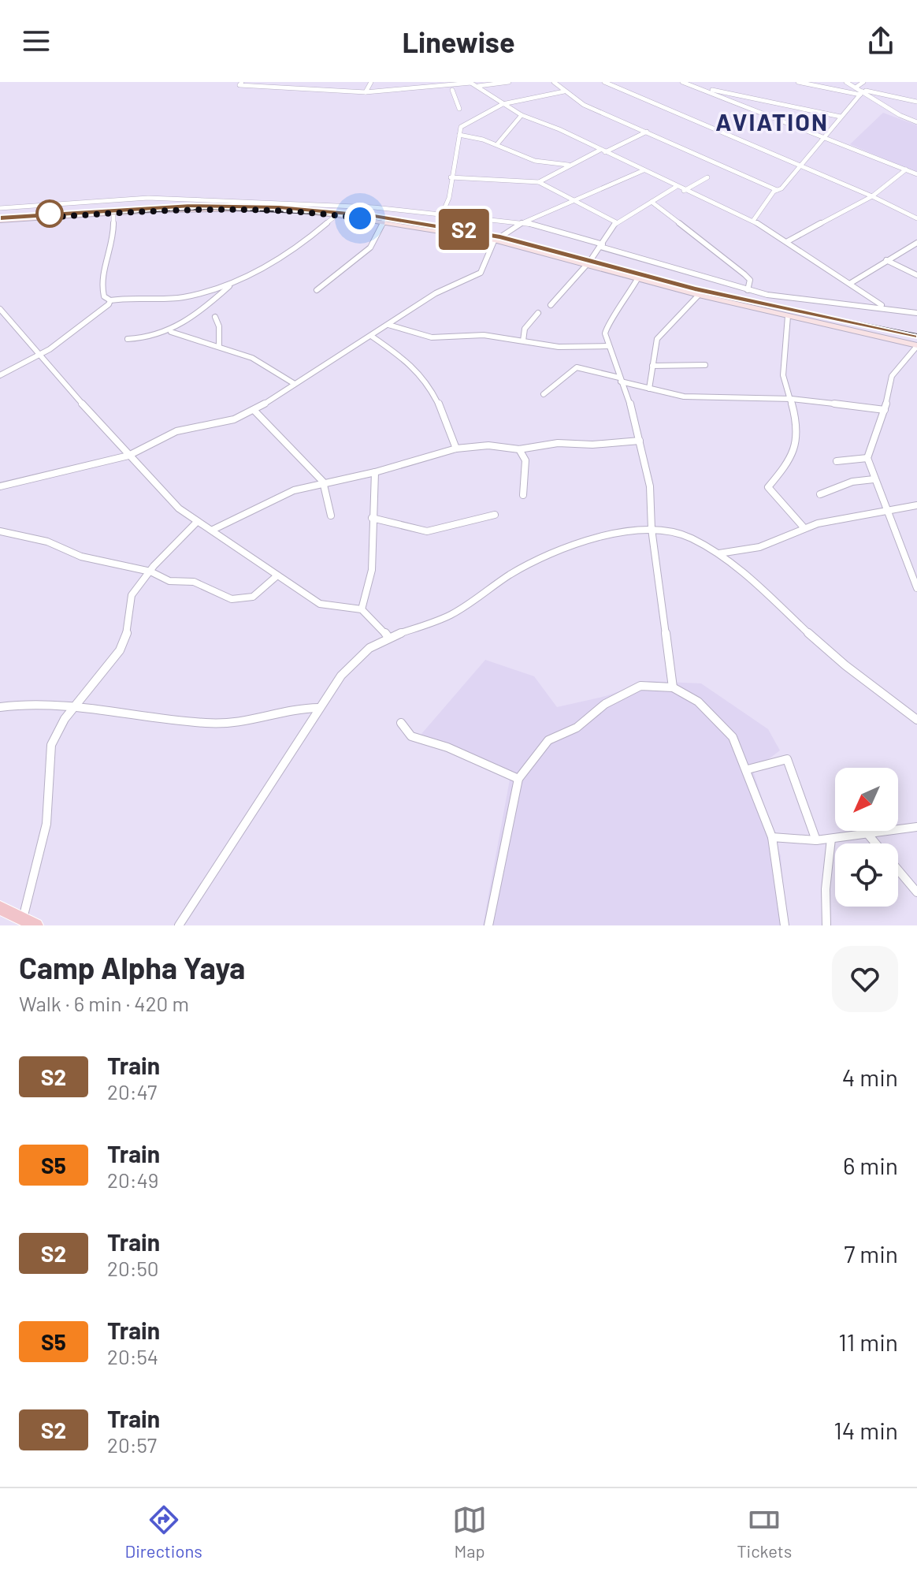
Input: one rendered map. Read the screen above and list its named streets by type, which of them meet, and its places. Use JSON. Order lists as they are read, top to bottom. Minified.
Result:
{"districts":["AVIATION"],"north":"bottom left","page":{"header":"Linewise","on_map":"S2","heading":["Camp Alpha Yaya","Walk · 6 min · 420 m"],"list":[{"mark":"S2","name":"Train","note":"20:47","value":"4 min"},{"mark":"S5","name":"Train","note":"20:49","value":"6 min"},{"mark":"S2","name":"Train","note":"20:50","value":"7 min"},{"mark":"S5","name":"Train","note":"20:54","value":"11 min"},{"mark":"S2","name":"Train","note":"20:57","value":"14 min"}],"tabs":["Directions","Map","Tickets"]}}
